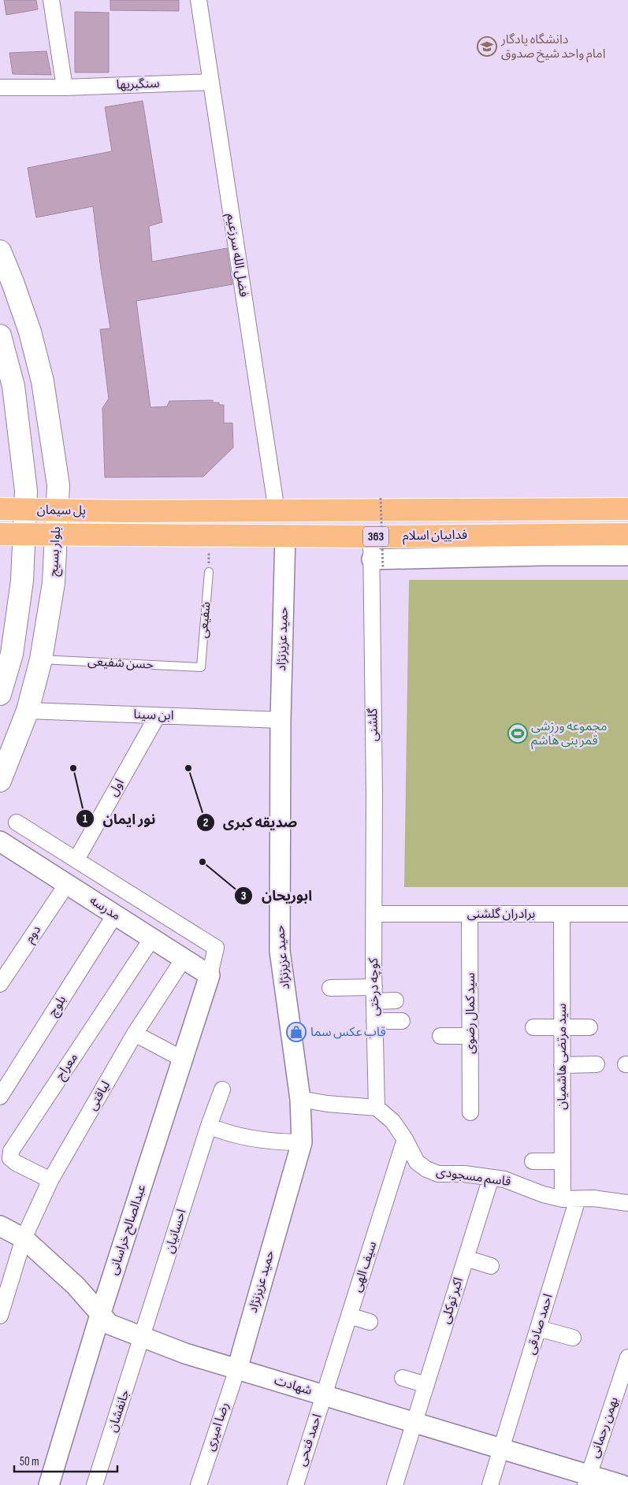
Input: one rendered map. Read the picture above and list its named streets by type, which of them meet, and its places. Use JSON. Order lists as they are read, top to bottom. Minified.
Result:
{"streets":{"main road":["پل سیمان","فداییان اسلام","363","بلوار بسیج"],"street":["سنگبریها","فضل الله سرزعیم","حمید عزیزنژاد","ابن سینا","گلشنی","اول","مدرسه","برادران گلشنی","دوم","کوچه درختی","بلوچ","سید کمال رضوی","سید مرتضی هاشمیان","معراج","لیاقتی","قاسم مسجودی","عبدالصالح خراسانی","احسانیان","سیف الهی","اکبر توکلی","احمد صادقی","شهادت","جانفشان","رضا امیری","بهمن رحمانی","احمد فتحی"],"lane":["شفیعی","حسن شفیعی"]},"crossings":[["سنگبریها","فضل الله سرزعیم"],["فضل الله سرزعیم","فداییان اسلام"],["پل سیمان","فداییان اسلام"],["فداییان اسلام","حمید عزیزنژاد"],["فداییان اسلام","گلشنی"],["بلوار بسیج","حسن شفیعی"],["بلوار بسیج","ابن سینا"],["شفیعی","حسن شفیعی"],["حمید عزیزنژاد","ابن سینا"],["حمید عزیزنژاد","شهادت"],["حمید عزیزنژاد","رضا امیری"],["ابن سینا","اول"],["گلشنی","برادران گلشنی"],["گلشنی","کوچه درختی"],["مدرسه","دوم"],["مدرسه","بلوچ"],["مدرسه","معراج"],["مدرسه","لیاقتی"],["مدرسه","عبدالصالح خراسانی"],["برادران گلشنی","کوچه درختی"],["برادران گلشنی","سید کمال رضوی"],["برادران گلشنی","سید مرتضی هاشمیان"],["کوچه درختی","قاسم مسجودی"],["سید مرتضی هاشمیان","قاسم مسجودی"],["سید مرتضی هاشمیان","احمد صادقی"],["معراج","لیاقتی"],["لیاقتی","شهادت"],["قاسم مسجودی","سیف الهی"],["قاسم مسجودی","اکبر توکلی"],["قاسم مسجودی","احمد صادقی"],["عبدالصالح خراسانی","شهادت"],["احسانیان","شهادت"],["احسانیان","جانفشان"],["سیف الهی","شهادت"],["سیف الهی","احمد فتحی"],["اکبر توکلی","شهادت"],["احمد صادقی","شهادت"],["شهادت","جانفشان"],["شهادت","رضا امیری"],["شهادت","بهمن رحمانی"],["شهادت","احمد فتحی"]],"places":{"school or university":["دانشگاه یادگار امام واحد شیخ صدوق"],"sports":["مجموعه ورزشی قمر بنی هاشم"],"other":["نور ایمان","صدیقه کبری","ابوریحان"],"shop":["قاب عکس سما"]},"scale_bar":"50 m"}
